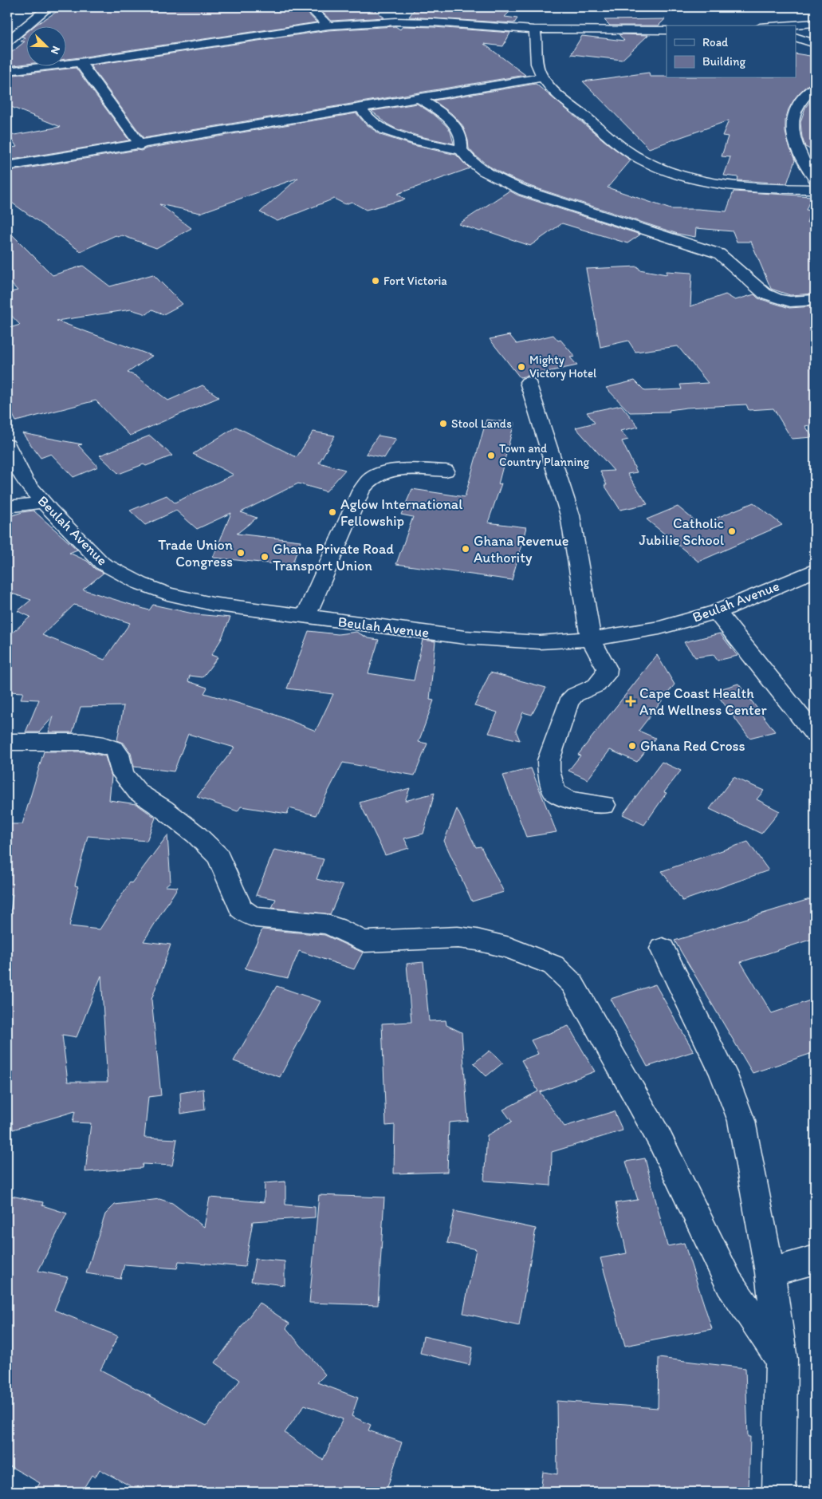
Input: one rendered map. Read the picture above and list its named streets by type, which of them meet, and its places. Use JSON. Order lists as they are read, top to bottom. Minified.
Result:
{"streets":{"street":["Beulah Avenue"]},"places":{"other":["Fort Victoria","Mighty Victory Hotel","Stool Lands","Town and Country Planning","Aglow International Fellowship","Catholic Jubilie School","Ghana Revenue Authority","Trade Union Congress","Ghana Private Road Transport Union","Ghana Red Cross"],"health":["Cape Coast Health And Wellness Center"]},"legend":["Road","Building"],"north":"bottom right"}
